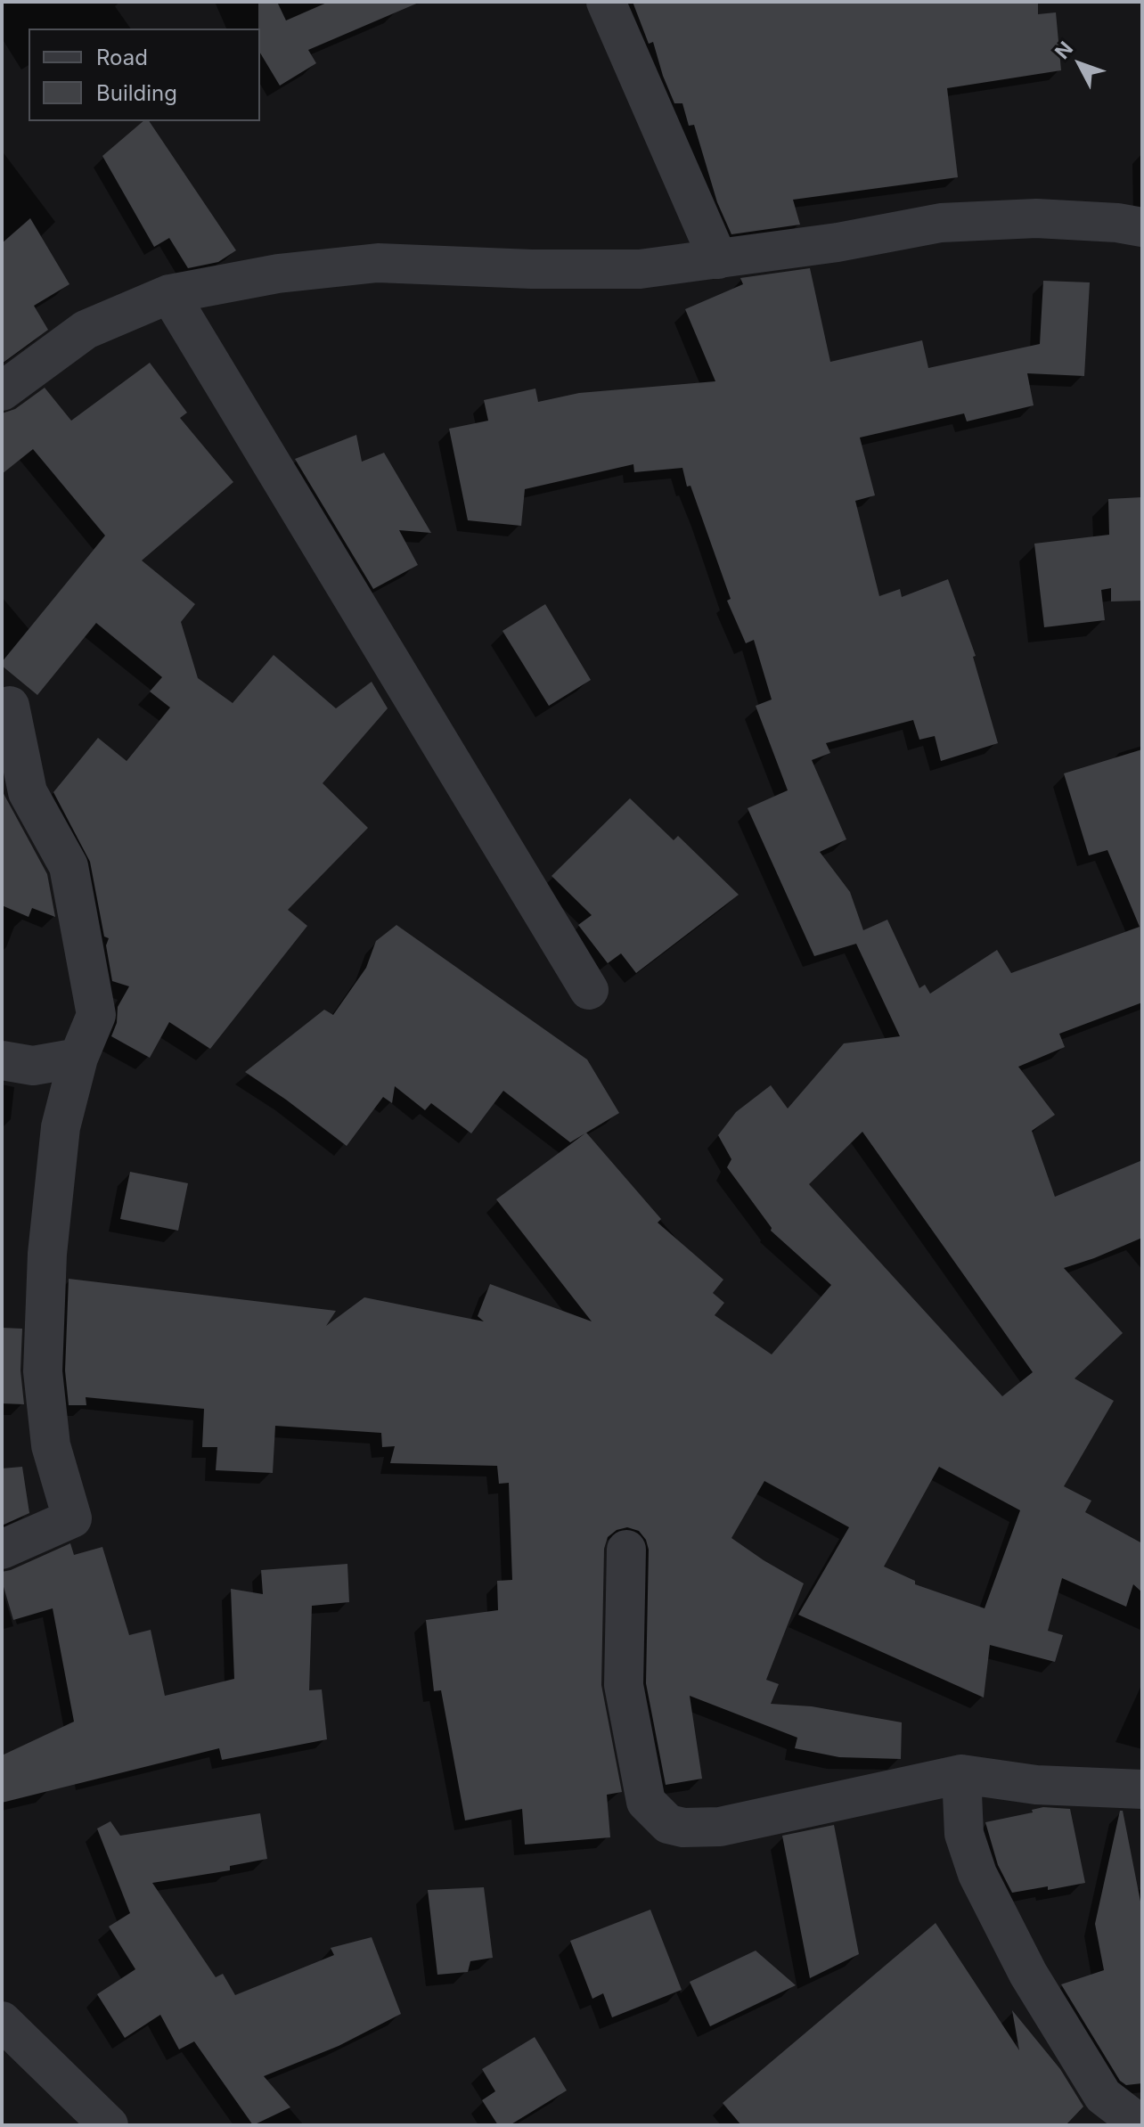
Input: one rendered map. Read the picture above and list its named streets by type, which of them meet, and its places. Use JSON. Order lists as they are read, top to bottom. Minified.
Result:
{"legend":["Road","Building"],"north":"top left"}
